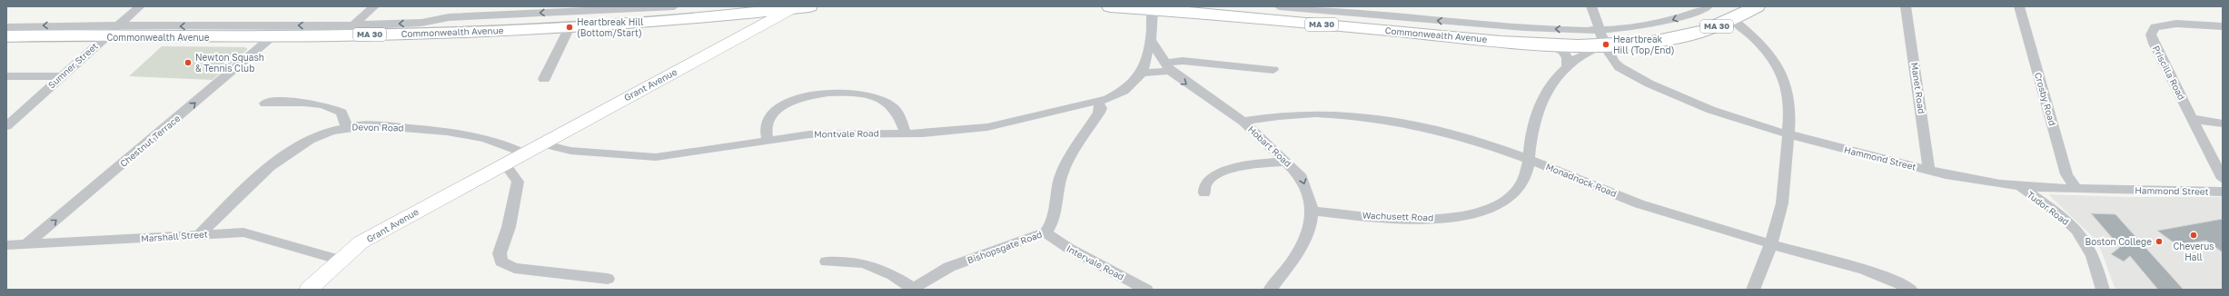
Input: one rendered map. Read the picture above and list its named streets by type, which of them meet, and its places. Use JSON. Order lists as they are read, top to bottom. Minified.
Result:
{"streets":{"main road":["MA 30","Commonwealth Avenue"],"street":["Sumner Street","Priscilla Road","Grant Avenue","Manet Road","Crosby Road","Devon Road","Montvale Road","Chestnut Terrace","Hobart Road","Hammond Street","Monadnock Road","Tudor Road","Wachusett Road","Marshall Street","Bishopsgate Road","Intervale Road"]},"crossings":[["Commonwealth Avenue","Sumner Street"],["Commonwealth Avenue","Grant Avenue"],["Commonwealth Avenue","Chestnut Terrace"],["Commonwealth Avenue","Hammond Street"],["Commonwealth Avenue","Wachusett Road"],["Grant Avenue","Devon Road"],["Grant Avenue","Montvale Road"],["Grant Avenue","Marshall Street"],["Manet Road","Hammond Street"],["Crosby Road","Hammond Street"],["Devon Road","Marshall Street"],["Montvale Road","Bishopsgate Road"],["Chestnut Terrace","Marshall Street"],["Hobart Road","Monadnock Road"],["Hobart Road","Wachusett Road"],["Hammond Street","Tudor Road"],["Hammond Street","Wachusett Road"],["Monadnock Road","Wachusett Road"],["Bishopsgate Road","Intervale Road"]],"one_way":["Commonwealth Avenue","Chestnut Terrace","Hobart Road"],"places":["Heartbreak Hill (Bottom/Start)","Heartbreak Hill (Top/End)","Newton Squash & Tennis Club","Cheverus Hall","Boston College"]}
